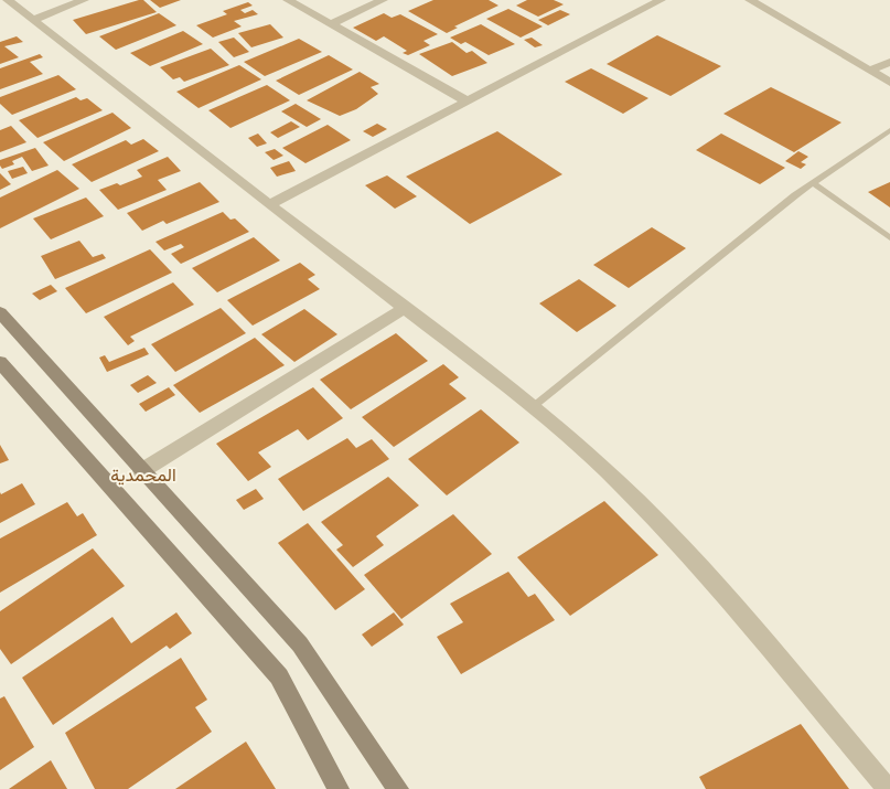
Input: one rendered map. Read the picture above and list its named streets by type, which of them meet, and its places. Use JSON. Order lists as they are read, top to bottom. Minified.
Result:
{"districts":["المحمدية"]}
